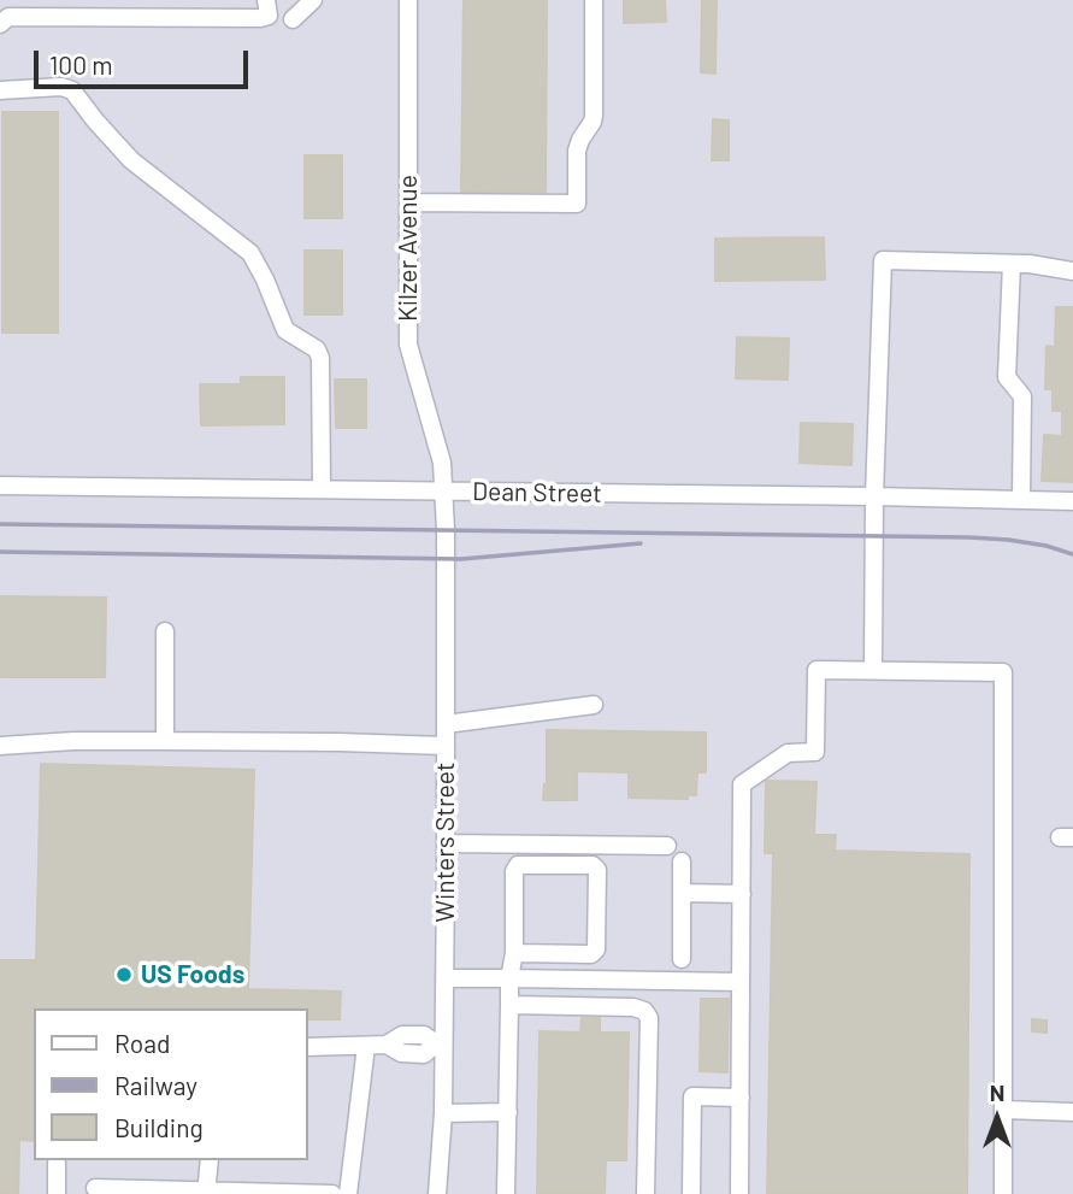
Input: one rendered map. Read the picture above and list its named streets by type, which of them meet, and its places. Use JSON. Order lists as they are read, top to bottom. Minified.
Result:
{"streets":{"street":["Kilzer Avenue","Dean Street","Winters Street"]},"crossings":[["Kilzer Avenue","Dean Street"],["Kilzer Avenue","Winters Street"],["Dean Street","Winters Street"]],"places":["US Foods"],"legend":["Road","Railway","Building"],"scale_bar":"100 m","north":"top"}
